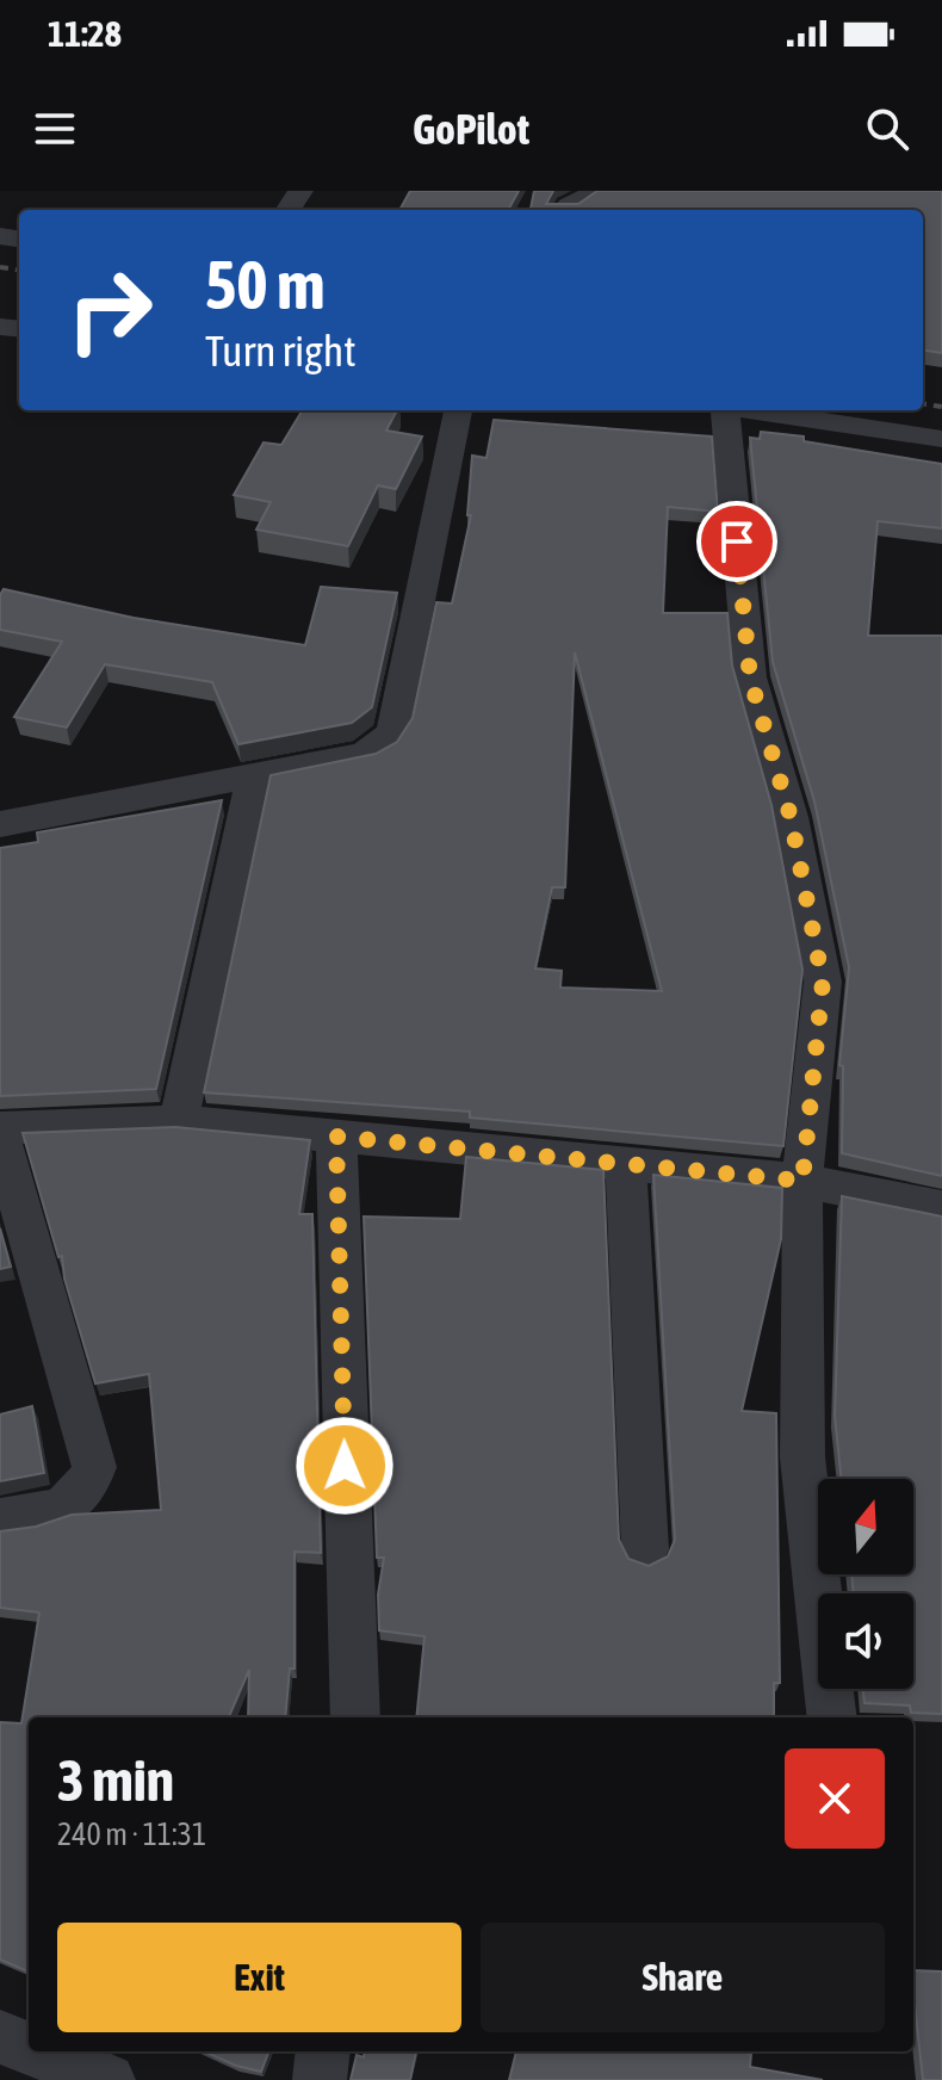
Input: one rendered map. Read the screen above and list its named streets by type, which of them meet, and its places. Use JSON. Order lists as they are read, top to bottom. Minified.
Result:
{"north":"top","page":{"status":"11:28","header":"GoPilot","turn":["50 m","Turn right"],"heading":["3 min","240 m · 11:31"],"buttons":["Exit","Share"]}}
